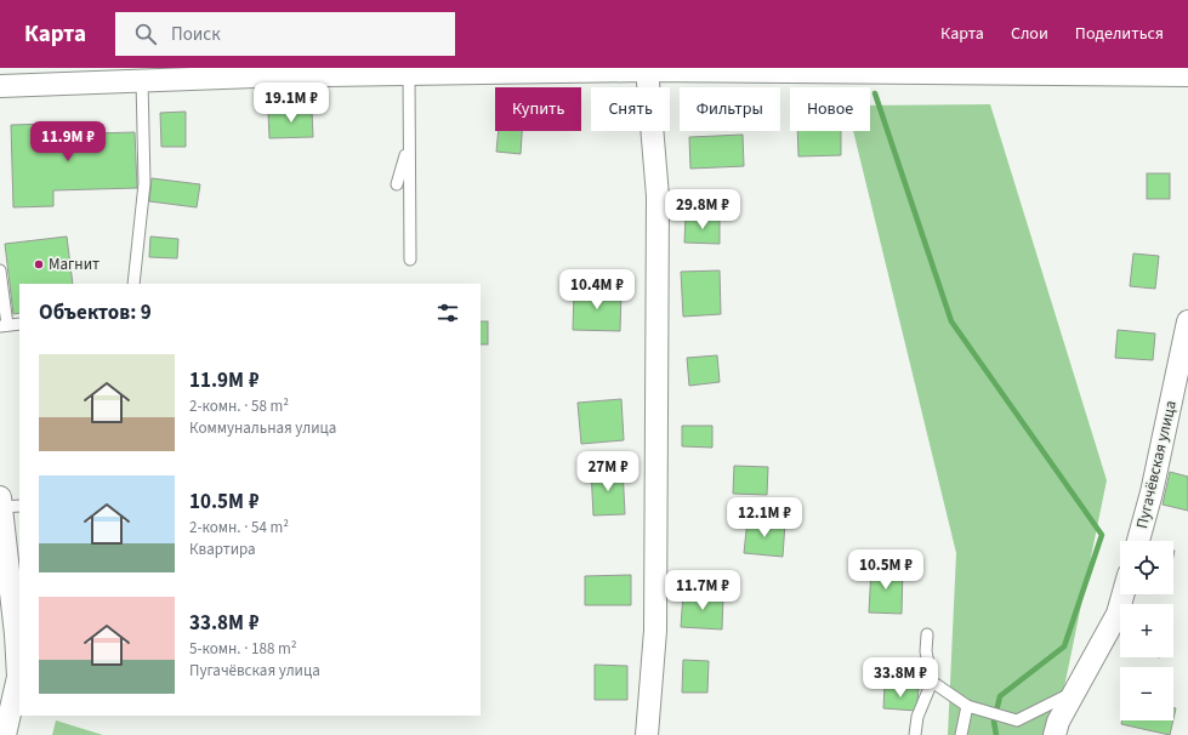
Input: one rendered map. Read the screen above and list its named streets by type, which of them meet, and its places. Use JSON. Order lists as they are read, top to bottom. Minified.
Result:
{"streets":{"street":["Пугачёвская улица"]},"places":["Магнит"],"page":{"header":"Карта","search":"Поиск","nav":["Карта","Слои","Поделиться"],"price":["19.1M ₽","11.9M ₽","29.8M ₽","10.4M ₽","27M ₽","12.1M ₽","10.5M ₽","11.7M ₽","33.8M ₽"],"chip":["Купить","Снять","Фильтры","Новое"],"heading":"Объектов: 9","list":[{"name":"11.9M ₽","note":"2-комн. · 58 m² · Коммунальная улица"},{"name":"10.5M ₽","note":"2-комн. · 54 m² · Квартира"},{"name":"33.8M ₽","note":"5-комн. · 188 m² · Пугачёвская улица"}],"map_buttons":["+","−"]}}
